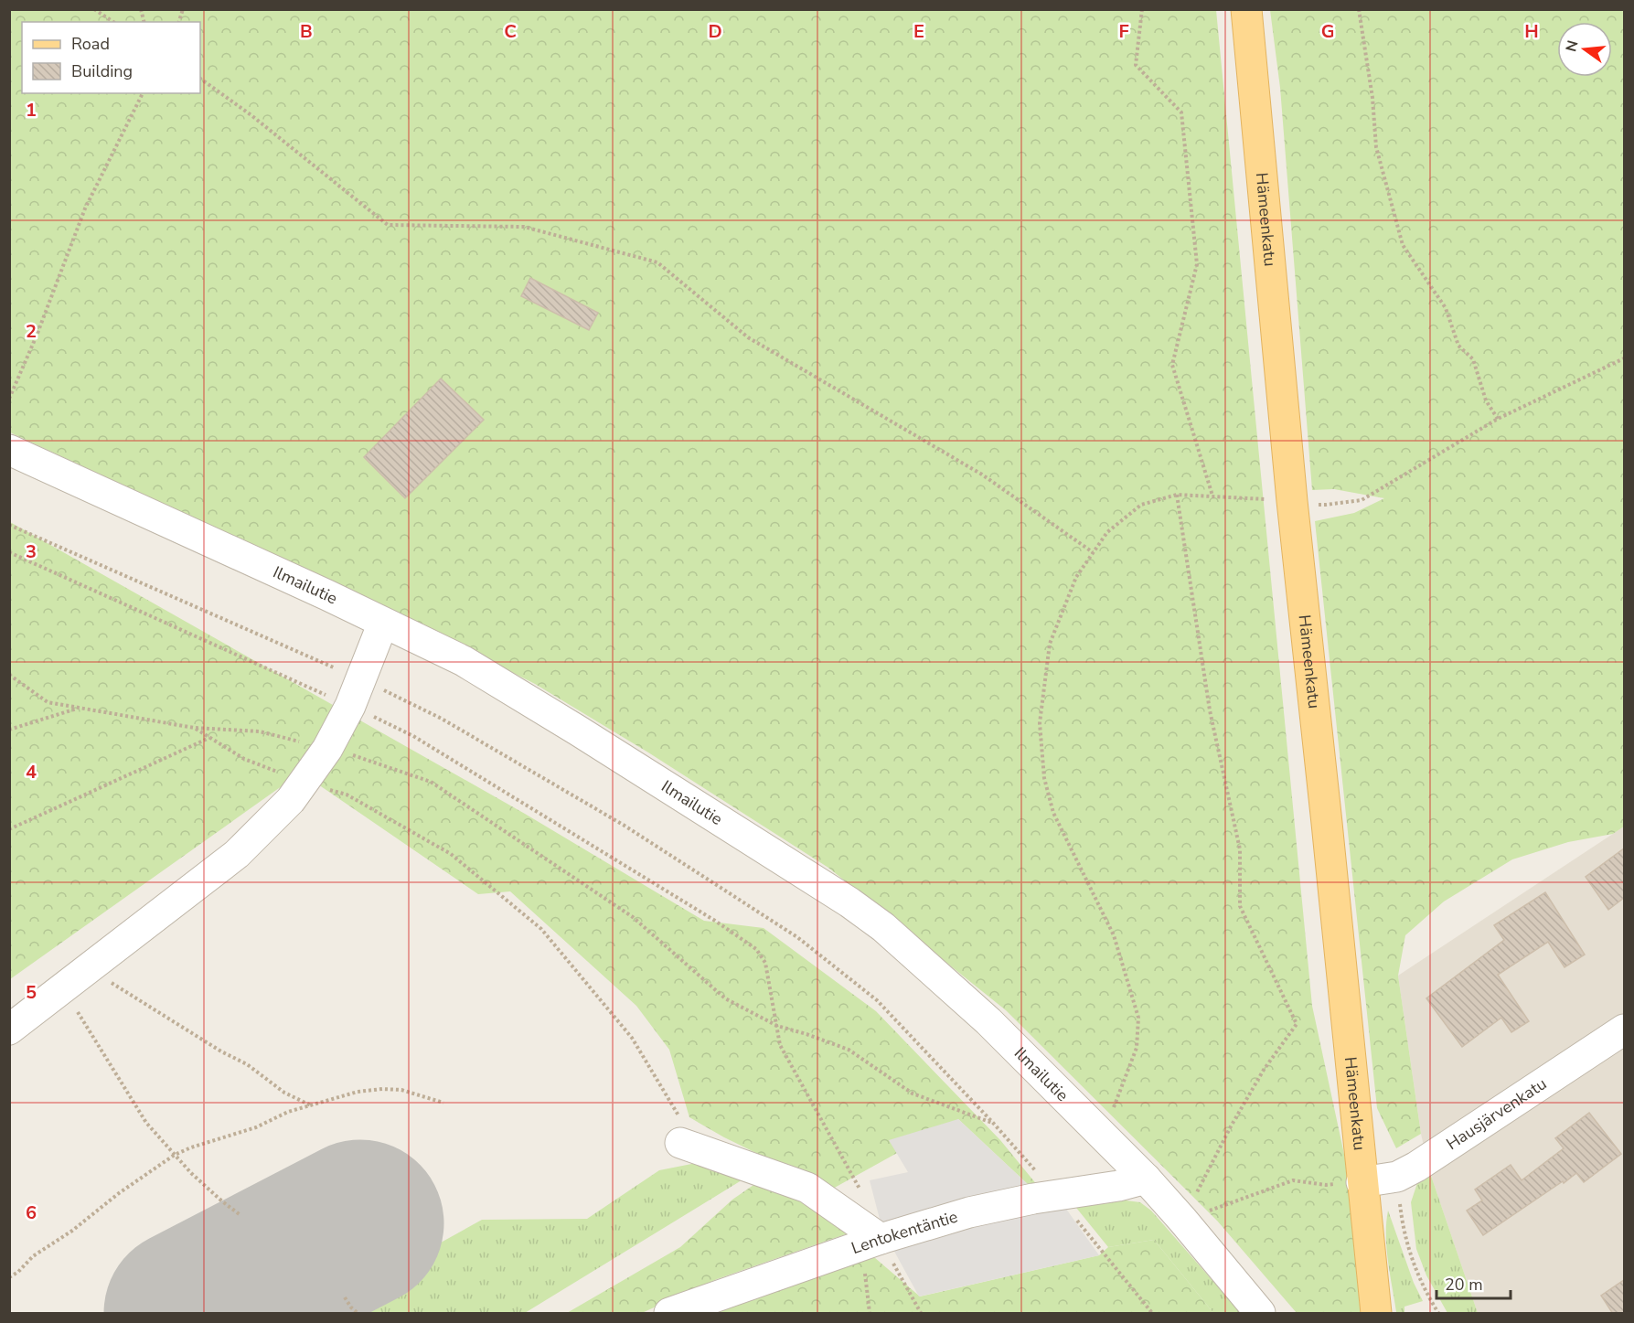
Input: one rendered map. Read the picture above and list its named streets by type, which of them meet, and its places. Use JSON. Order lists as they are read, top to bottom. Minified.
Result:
{"streets":{"main road":["Hämeenkatu"],"street":["Ilmailutie","Hausjärvenkatu","Lentokentäntie"]},"crossings":[["Hämeenkatu","Hausjärvenkatu"],["Ilmailutie","Lentokentäntie"]],"legend":["Road","Building"],"scale_bar":"20 m","north":"left","grid":{"columns":["B","C","D","E","F","G","H"],"rows":["1","2","3","4","5","6"]}}
